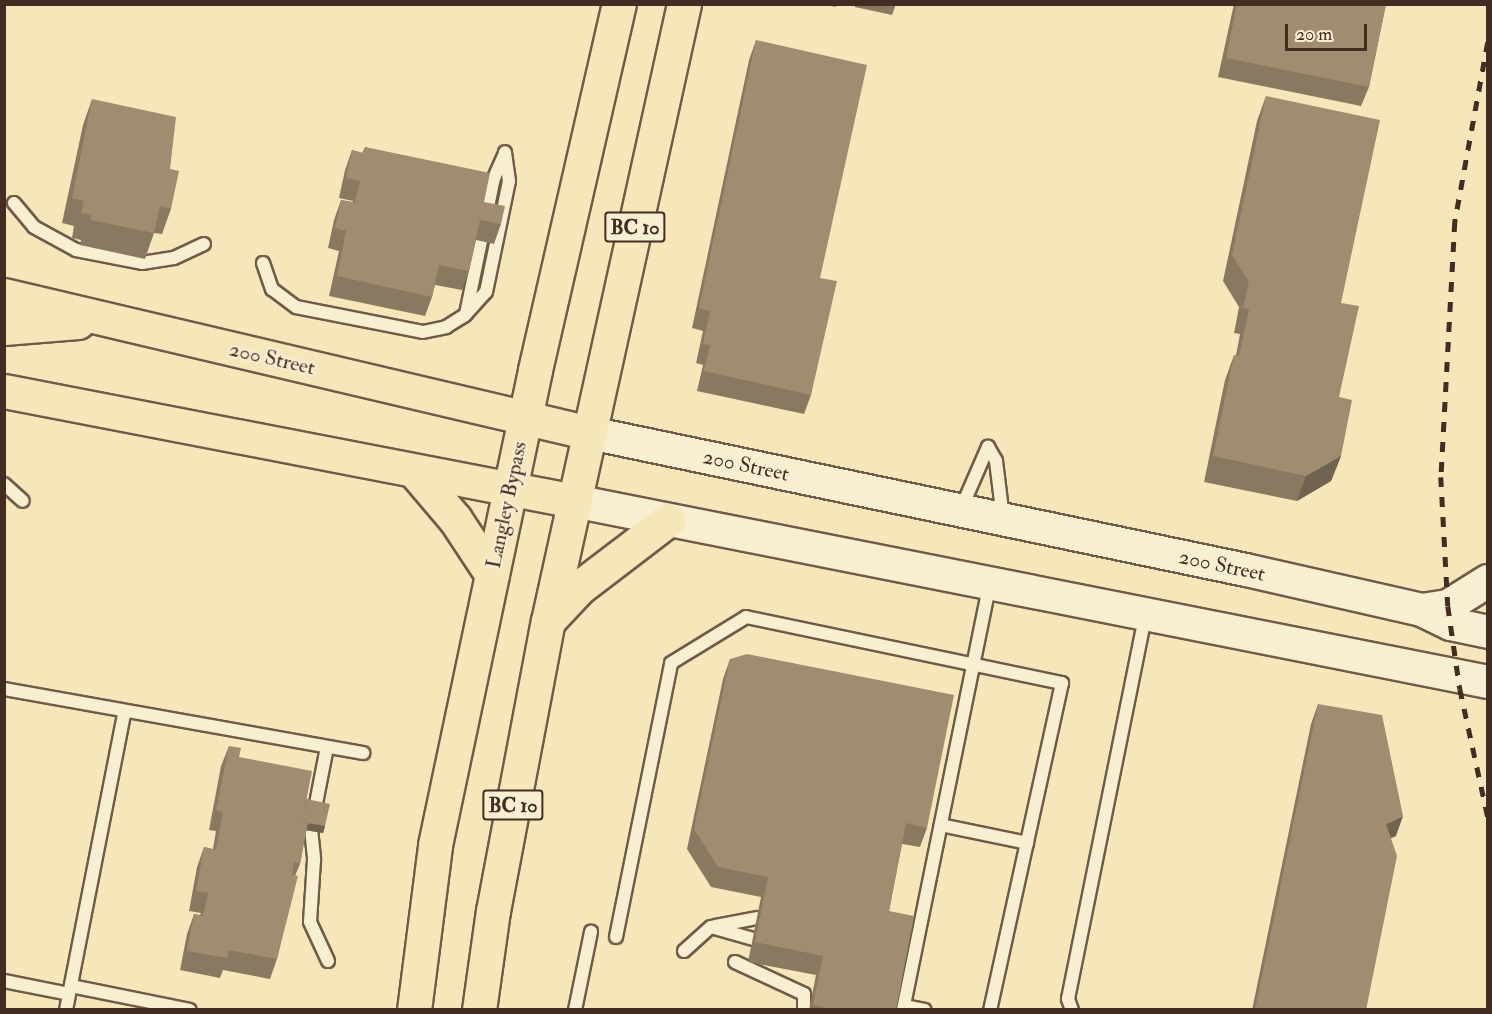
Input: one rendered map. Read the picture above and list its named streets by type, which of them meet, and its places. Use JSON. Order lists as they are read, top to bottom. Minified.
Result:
{"streets":{"main road":["BC 10","200 Street","Langley Bypass"]},"crossings":[["BC 10","200 Street"],["200 Street","Langley Bypass"]],"scale_bar":"20 m"}
